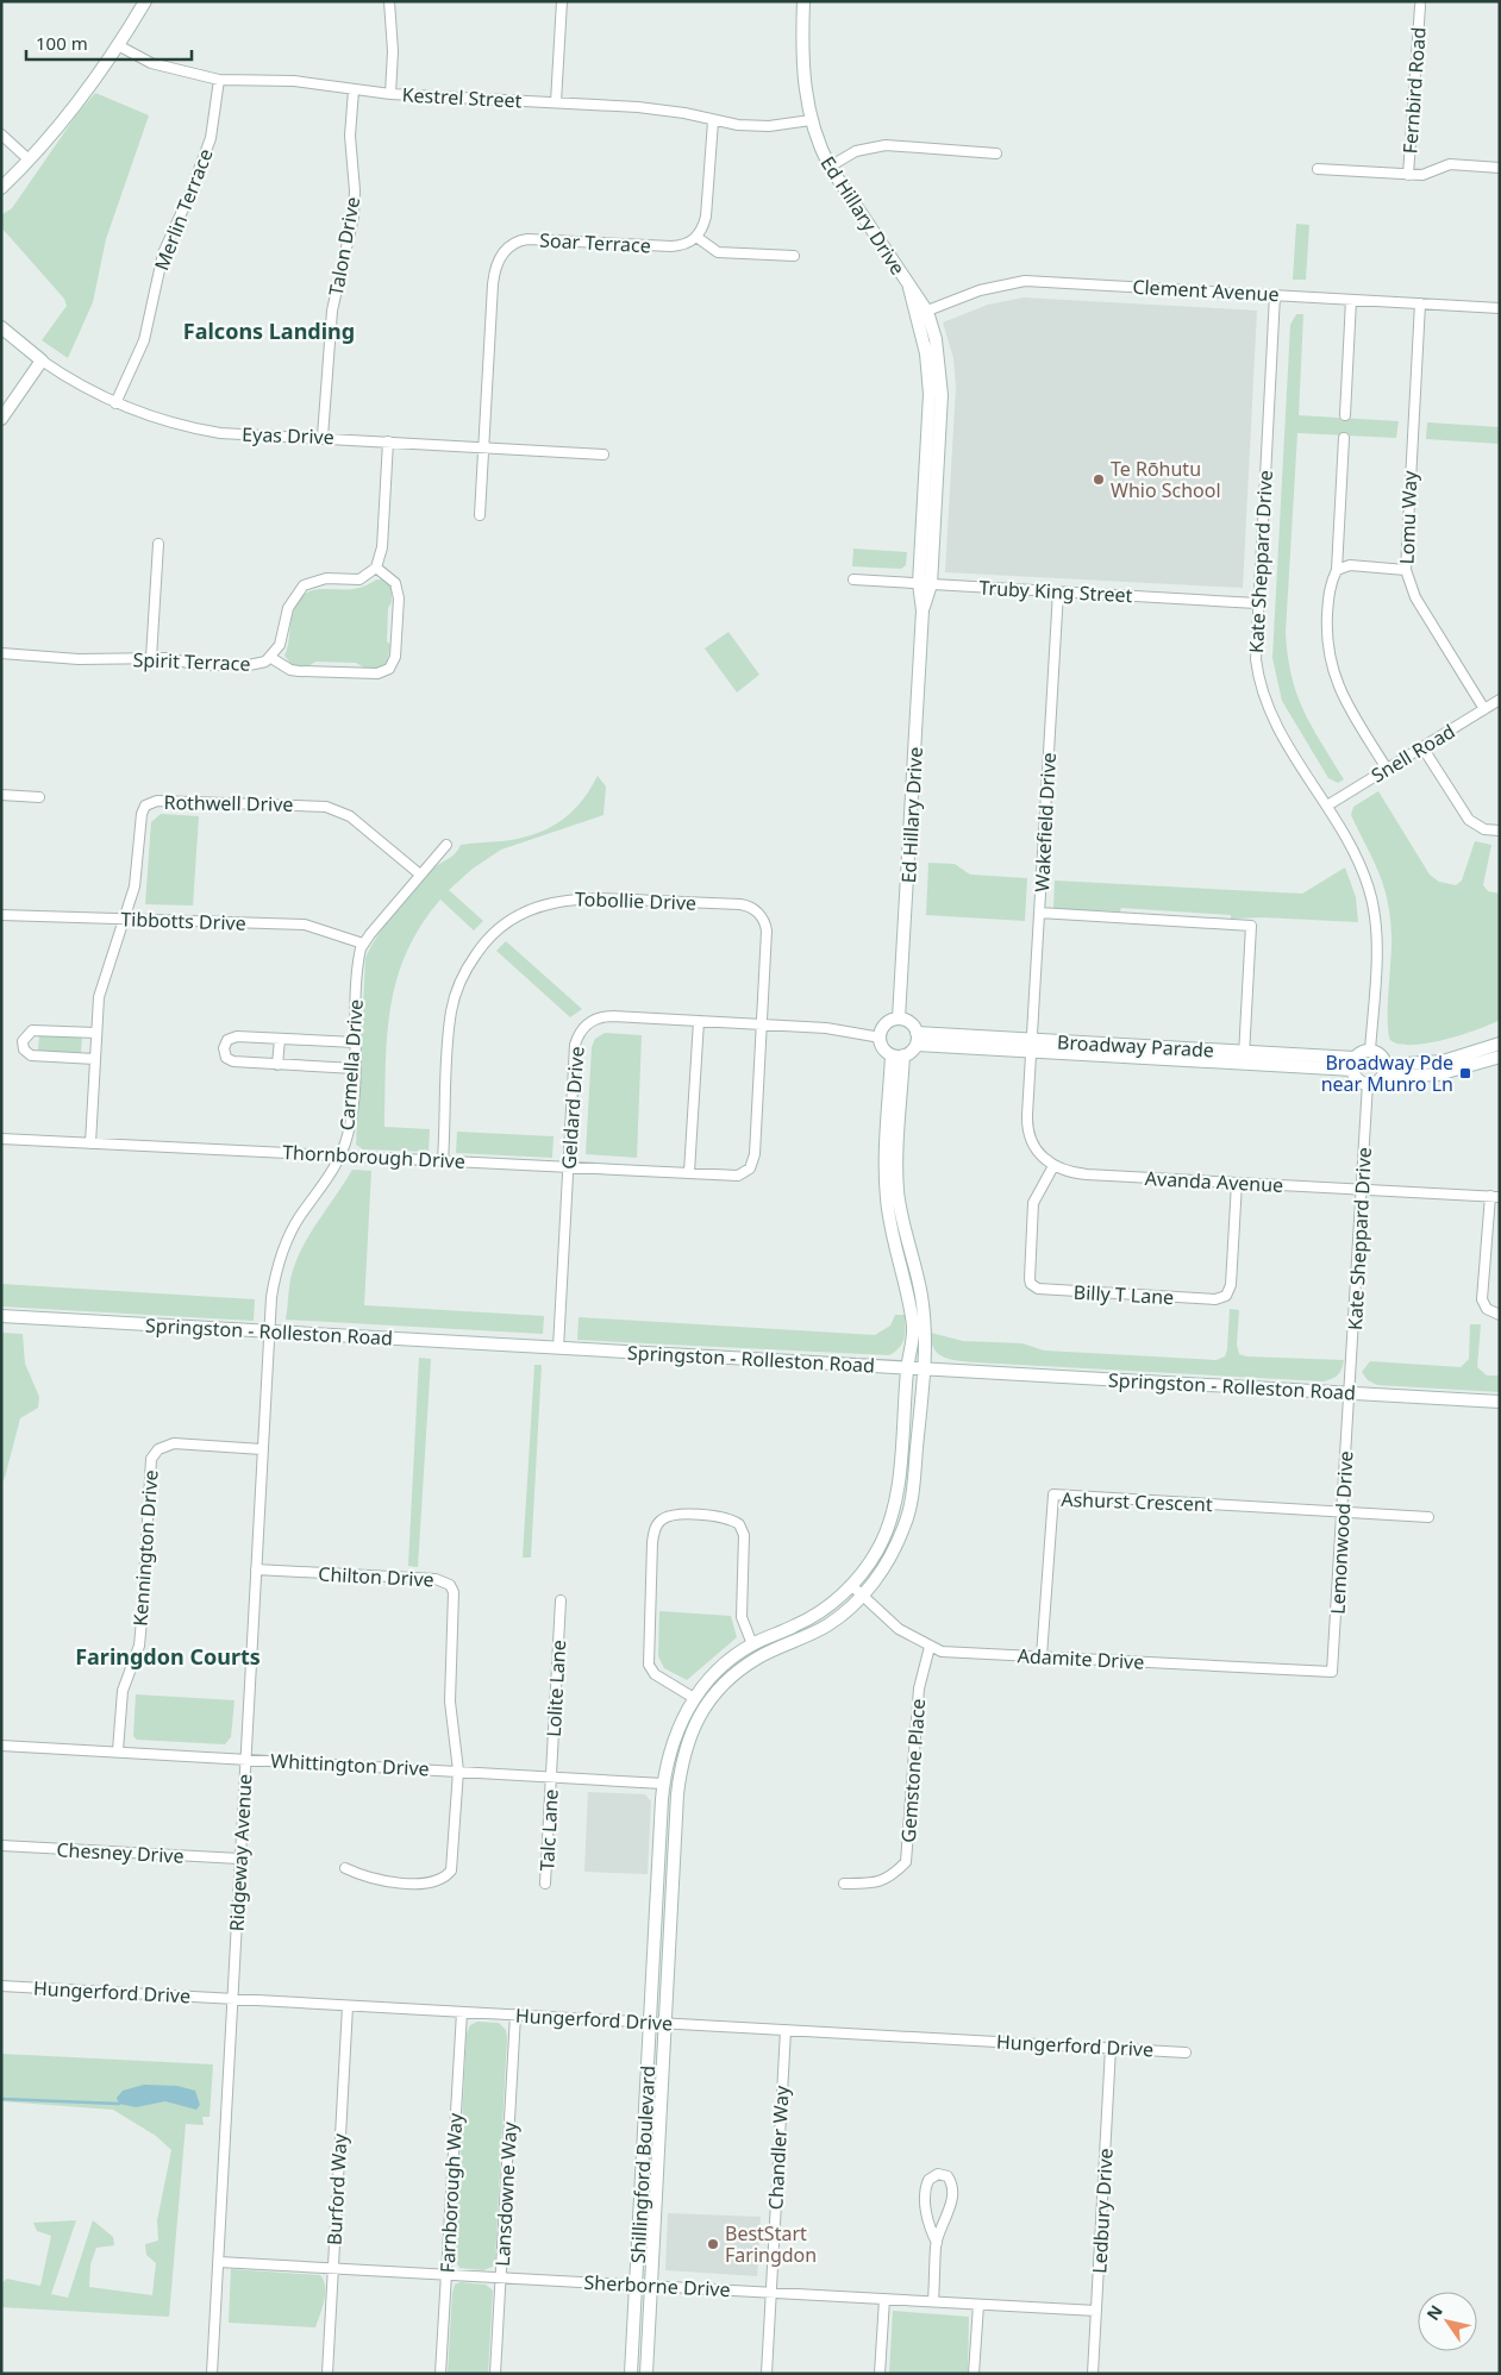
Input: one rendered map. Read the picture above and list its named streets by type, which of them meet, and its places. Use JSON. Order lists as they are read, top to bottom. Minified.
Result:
{"streets":{"street":["Fernbird Road","Kestrel Street","Merlin Terrace","Ed Hillary Drive","Soar Terrace","Talon Drive","Clement Avenue","Eyas Drive","Lomu Way","Kate Sheppard Drive","Truby King Street","Spirit Terrace","Snell Road","Rothwell Drive","Wakefield Drive","Tobollie Drive","Tibbotts Drive","Broadway Parade","Carmella Drive","Geldard Drive","Thornborough Drive","Avanda Avenue","Billy T Lane","Springston - Rolleston Road","Ashurst Crescent","Lemonwood Drive","Kennington Drive","Chilton Drive","Adamite Drive","Lolite Lane","Whittington Drive","Gemstone Place","Talc Lane","Chesney Drive","Ridgeway Avenue","Hungerford Drive","Chandler Way","Shillingford Boulevard","Burford Way","Farnborough Way","Lansdowne Way","Ledbury Drive","Sherborne Drive"]},"crossings":[["Kestrel Street","Merlin Terrace"],["Kestrel Street","Ed Hillary Drive"],["Kestrel Street","Talon Drive"],["Merlin Terrace","Eyas Drive"],["Ed Hillary Drive","Clement Avenue"],["Ed Hillary Drive","Truby King Street"],["Ed Hillary Drive","Broadway Parade"],["Ed Hillary Drive","Geldard Drive"],["Soar Terrace","Eyas Drive"],["Talon Drive","Eyas Drive"],["Clement Avenue","Lomu Way"],["Clement Avenue","Kate Sheppard Drive"],["Lomu Way","Snell Road"],["Kate Sheppard Drive","Truby King Street"],["Kate Sheppard Drive","Snell Road"],["Kate Sheppard Drive","Broadway Parade"],["Kate Sheppard Drive","Avanda Avenue"],["Kate Sheppard Drive","Springston - Rolleston Road"],["Kate Sheppard Drive","Lemonwood Drive"],["Truby King Street","Wakefield Drive"],["Rothwell Drive","Tibbotts Drive"],["Rothwell Drive","Carmella Drive"],["Rothwell Drive","Thornborough Drive"],["Wakefield Drive","Broadway Parade"],["Tobollie Drive","Geldard Drive"],["Tobollie Drive","Thornborough Drive"],["Tibbotts Drive","Carmella Drive"],["Broadway Parade","Geldard Drive"],["Carmella Drive","Thornborough Drive"],["Carmella Drive","Springston - Rolleston Road"],["Carmella Drive","Ridgeway Avenue"],["Geldard Drive","Thornborough Drive"],["Geldard Drive","Springston - Rolleston Road"],["Avanda Avenue","Billy T Lane"],["Springston - Rolleston Road","Lemonwood Drive"],["Springston - Rolleston Road","Ridgeway Avenue"],["Springston - Rolleston Road","Shillingford Boulevard"],["Ashurst Crescent","Lemonwood Drive"],["Ashurst Crescent","Adamite Drive"],["Lemonwood Drive","Adamite Drive"],["Kennington Drive","Whittington Drive"],["Kennington Drive","Ridgeway Avenue"],["Chilton Drive","Whittington Drive"],["Chilton Drive","Ridgeway Avenue"],["Adamite Drive","Gemstone Place"],["Adamite Drive","Shillingford Boulevard"],["Lolite Lane","Whittington Drive"],["Lolite Lane","Talc Lane"],["Whittington Drive","Talc Lane"],["Whittington Drive","Ridgeway Avenue"],["Whittington Drive","Shillingford Boulevard"],["Chesney Drive","Ridgeway Avenue"],["Ridgeway Avenue","Hungerford Drive"],["Ridgeway Avenue","Sherborne Drive"],["Hungerford Drive","Chandler Way"],["Hungerford Drive","Shillingford Boulevard"],["Hungerford Drive","Burford Way"],["Hungerford Drive","Farnborough Way"],["Hungerford Drive","Lansdowne Way"],["Hungerford Drive","Ledbury Drive"],["Chandler Way","Sherborne Drive"],["Shillingford Boulevard","Sherborne Drive"],["Burford Way","Sherborne Drive"],["Farnborough Way","Sherborne Drive"],["Lansdowne Way","Sherborne Drive"],["Ledbury Drive","Sherborne Drive"]],"districts":["Falcons Landing","Faringdon Courts"],"places":{"other":["Te Rōhutu Whio School","BestStart Faringdon"],"transit":["Broadway Pde near Munro Ln"]},"scale_bar":"100 m","north":"top left"}
